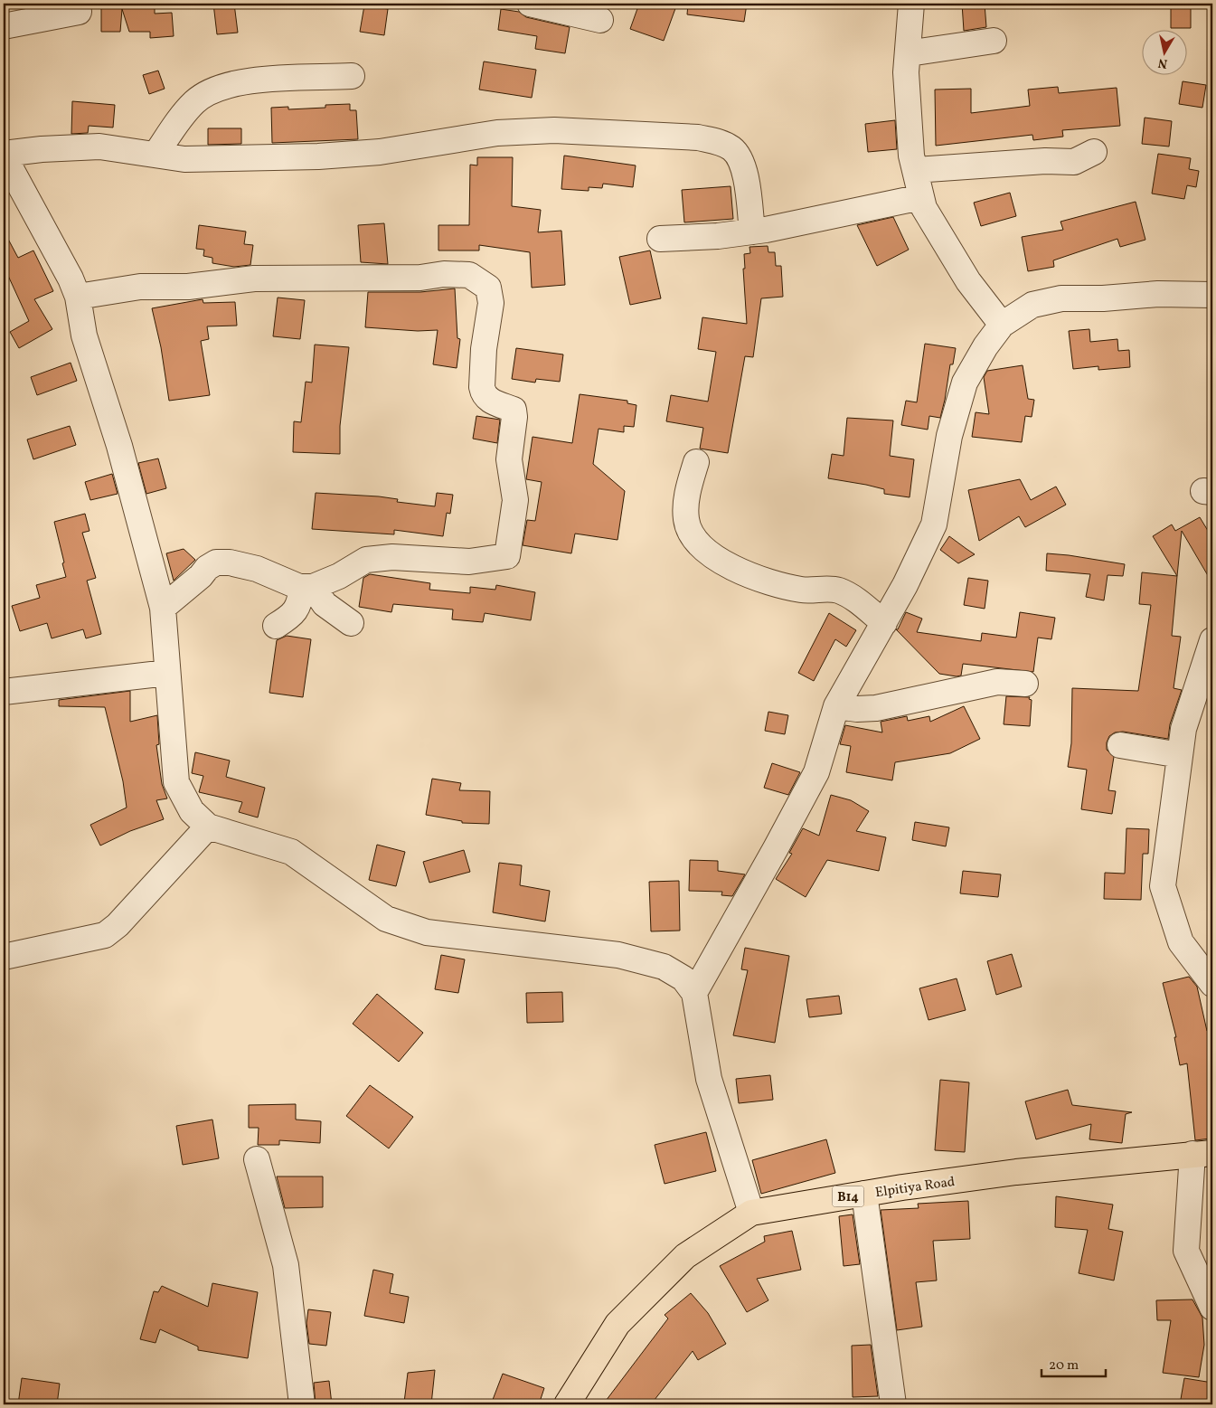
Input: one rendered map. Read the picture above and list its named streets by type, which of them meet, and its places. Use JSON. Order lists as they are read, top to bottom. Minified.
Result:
{"streets":{"main road":["Elpitiya Road","B14"]},"scale_bar":"20 m","north":"bottom"}
